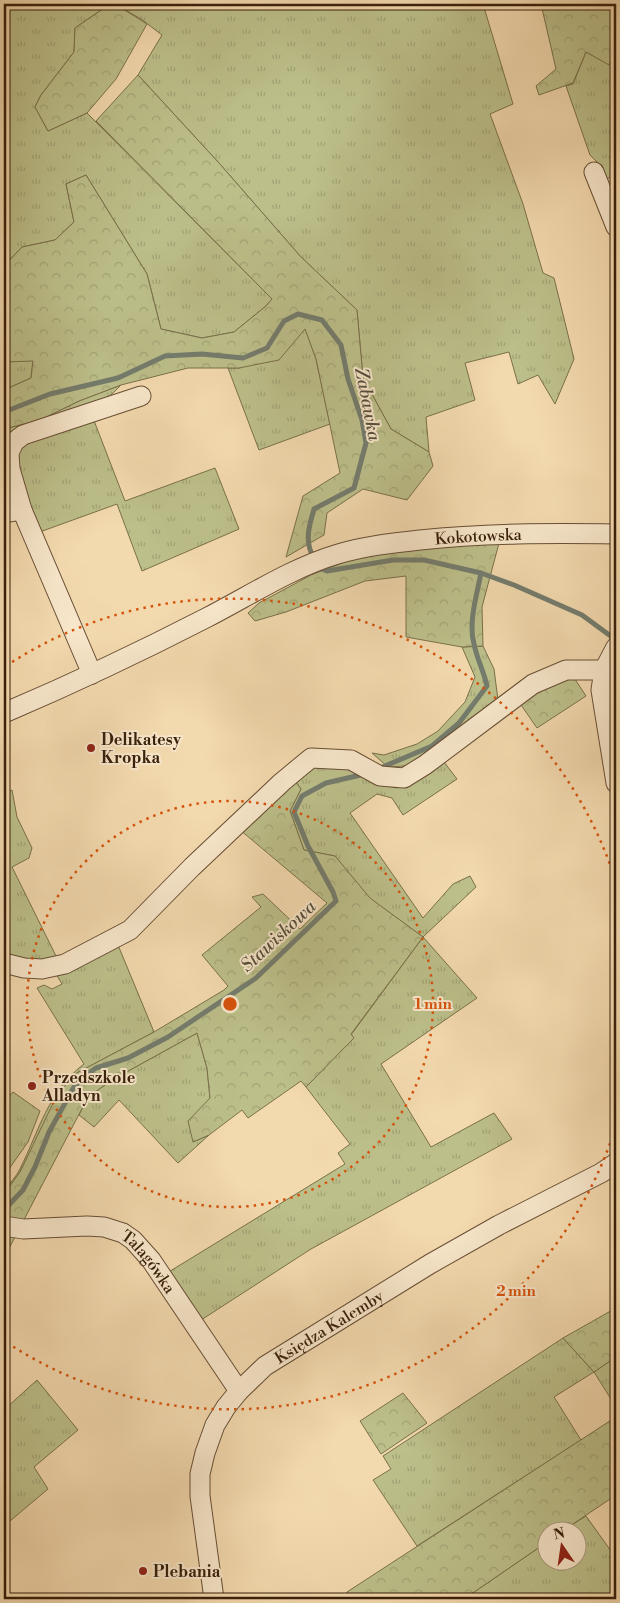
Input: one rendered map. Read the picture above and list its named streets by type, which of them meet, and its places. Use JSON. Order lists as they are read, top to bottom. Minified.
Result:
{"streets":{"street":["Kokotowska","Talagówka","Księdza Kalemby"]},"crossings":[["Talagówka","Księdza Kalemby"]],"water":["Zabawka","Stawiskowa"],"places":["Delikatesy Kropka","Przedszkole Alladyn","Plebania"],"north":"top","rings":["1 min","2 min"]}
